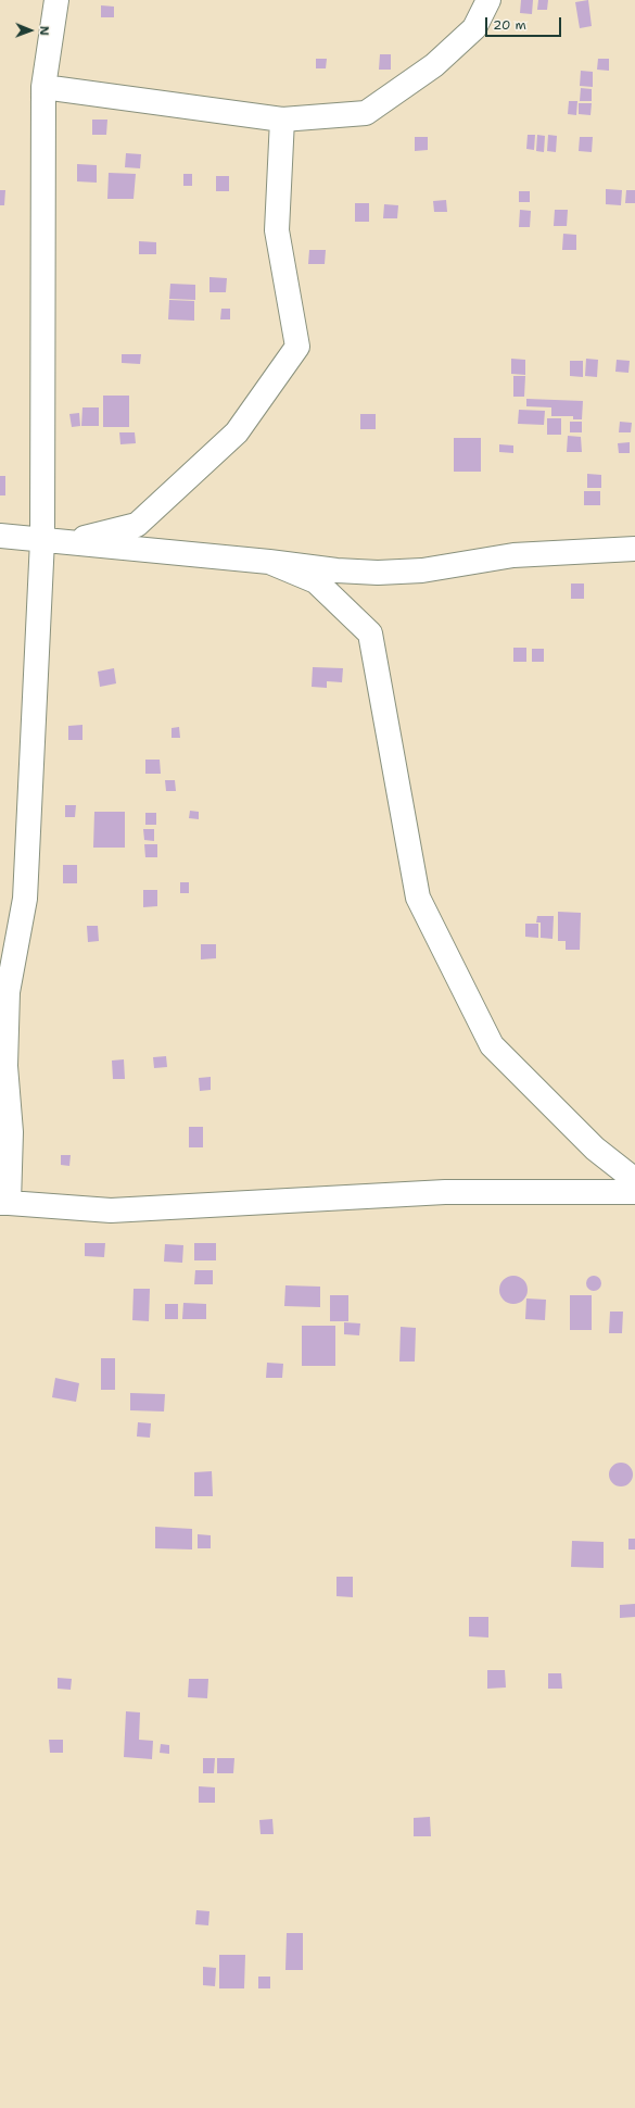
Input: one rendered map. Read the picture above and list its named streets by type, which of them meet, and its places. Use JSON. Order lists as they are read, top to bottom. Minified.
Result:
{"scale_bar":"20 m","north":"right"}
